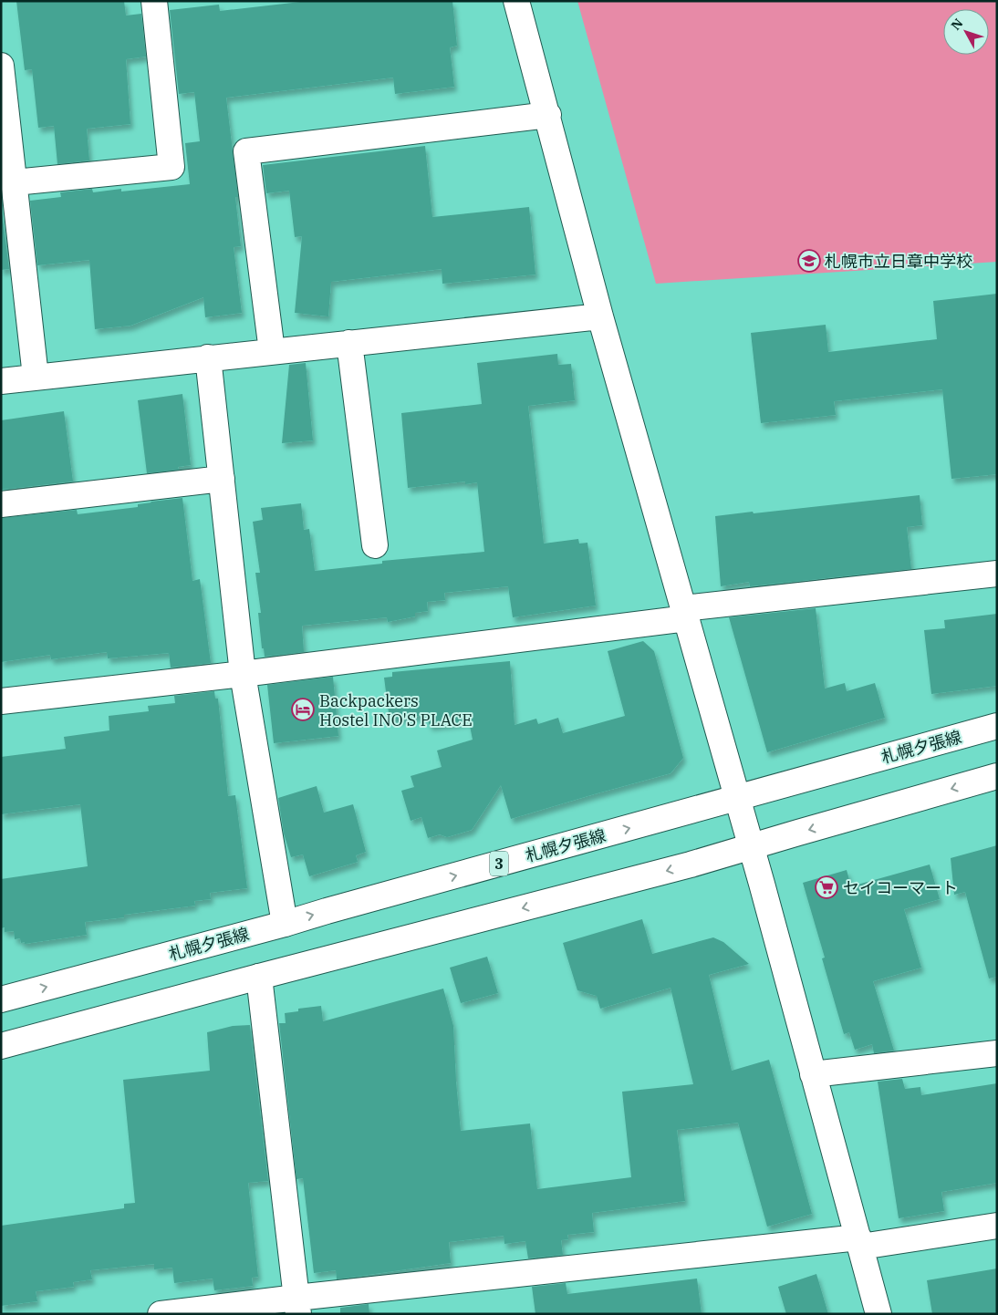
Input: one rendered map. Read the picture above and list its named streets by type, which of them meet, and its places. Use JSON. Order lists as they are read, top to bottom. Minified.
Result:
{"streets":{"street":["札幌夕張線","3"]},"places":{"school or university":["札幌市立日章中学校"],"hotel":["Backpackers Hostel INO'S PLACE"],"supermarket":["セイコーマート"]},"north":"top left"}
